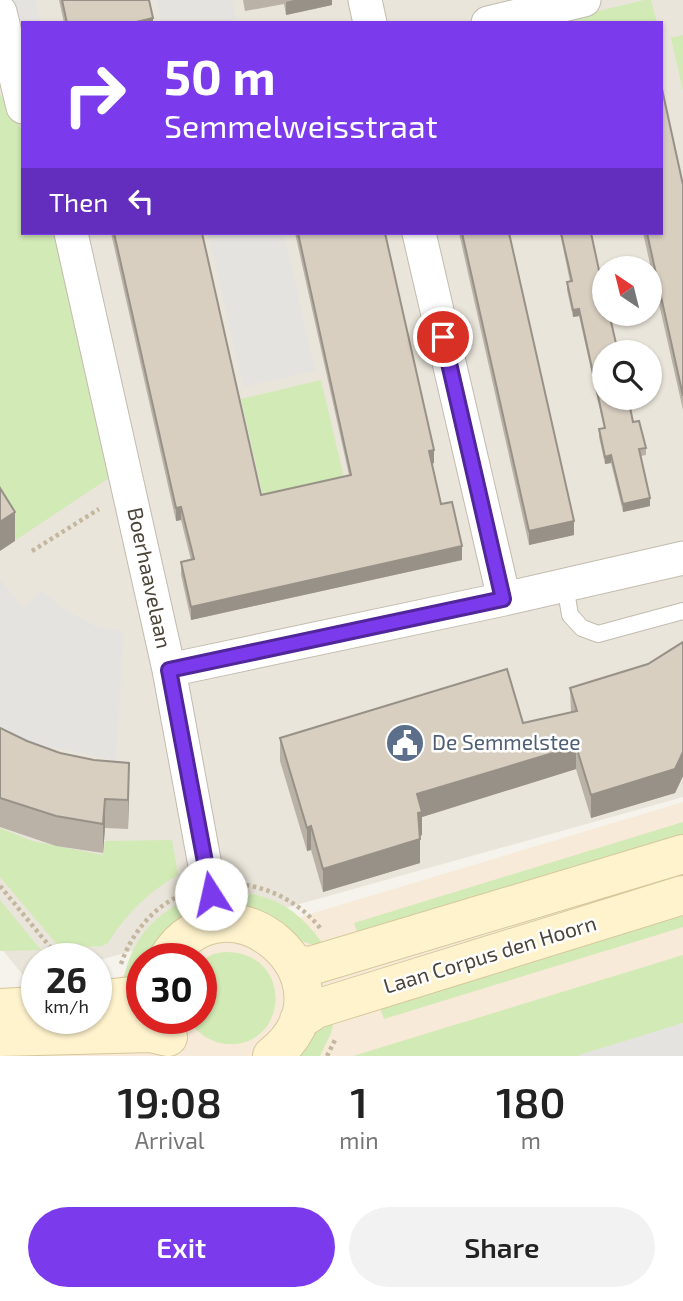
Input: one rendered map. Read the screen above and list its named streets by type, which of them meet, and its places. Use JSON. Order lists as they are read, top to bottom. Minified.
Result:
{"streets":{"main road":["Laan Corpus den Hoorn"],"street":["Boerhaavelaan"]},"places":{"public building":["De Semmelstee"]},"north":"top left","page":{"turn":["50 m","Semmelweisstraat"],"then":"Then","speed":"26 km/h","limit":"30","eta":["19:08","Arrival","1","min","180","m"],"buttons":["Exit","Share"]}}
